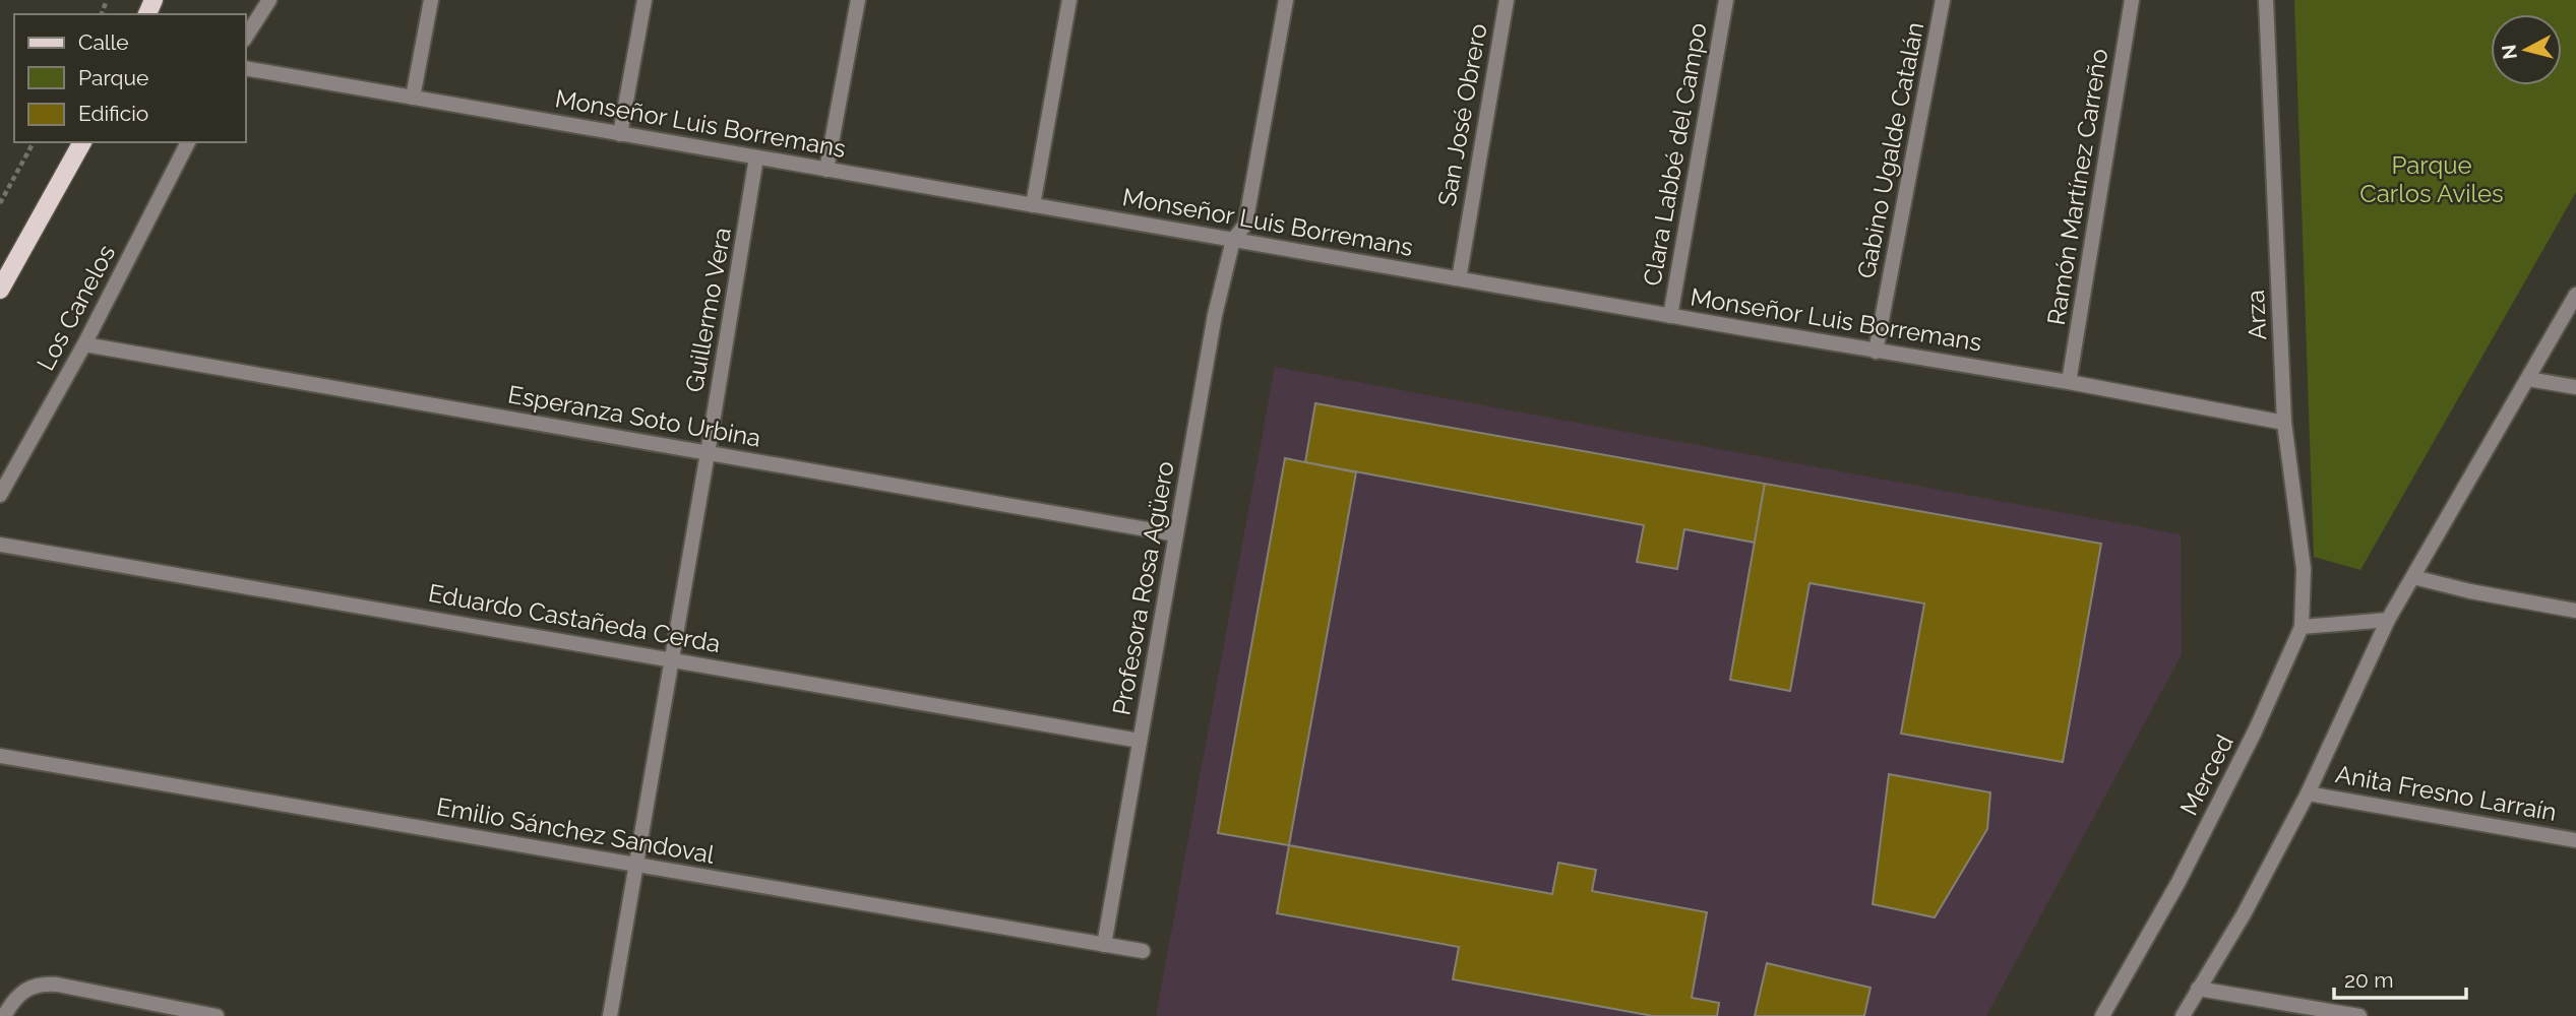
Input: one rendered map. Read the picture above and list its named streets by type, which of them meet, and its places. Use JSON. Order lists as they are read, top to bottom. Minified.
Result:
{"streets":{"street":["San José Obrero","Monseñor Luis Borremans","Gabino Ugalde Catalán","Clara Labbé del Campo","Ramón Martínez Carreño","Los Canelos","Guillermo Vera","Arza","Esperanza Soto Urbina","Profesora Rosa Agüero","Eduardo Castañeda Cerda","Merced","Anita Fresno Larraín","Emilio Sánchez Sandoval"]},"crossings":[["San José Obrero","Monseñor Luis Borremans"],["Monseñor Luis Borremans","Gabino Ugalde Catalán"],["Monseñor Luis Borremans","Clara Labbé del Campo"],["Monseñor Luis Borremans","Ramón Martínez Carreño"],["Monseñor Luis Borremans","Guillermo Vera"],["Monseñor Luis Borremans","Arza"],["Monseñor Luis Borremans","Profesora Rosa Agüero"],["Los Canelos","Esperanza Soto Urbina"],["Guillermo Vera","Esperanza Soto Urbina"],["Guillermo Vera","Eduardo Castañeda Cerda"],["Guillermo Vera","Emilio Sánchez Sandoval"],["Arza","Merced"],["Esperanza Soto Urbina","Profesora Rosa Agüero"],["Profesora Rosa Agüero","Eduardo Castañeda Cerda"],["Profesora Rosa Agüero","Emilio Sánchez Sandoval"]],"parks":["Parque Carlos Aviles"],"legend":["Calle","Parque","Edificio"],"scale_bar":"20 m","north":"left"}
